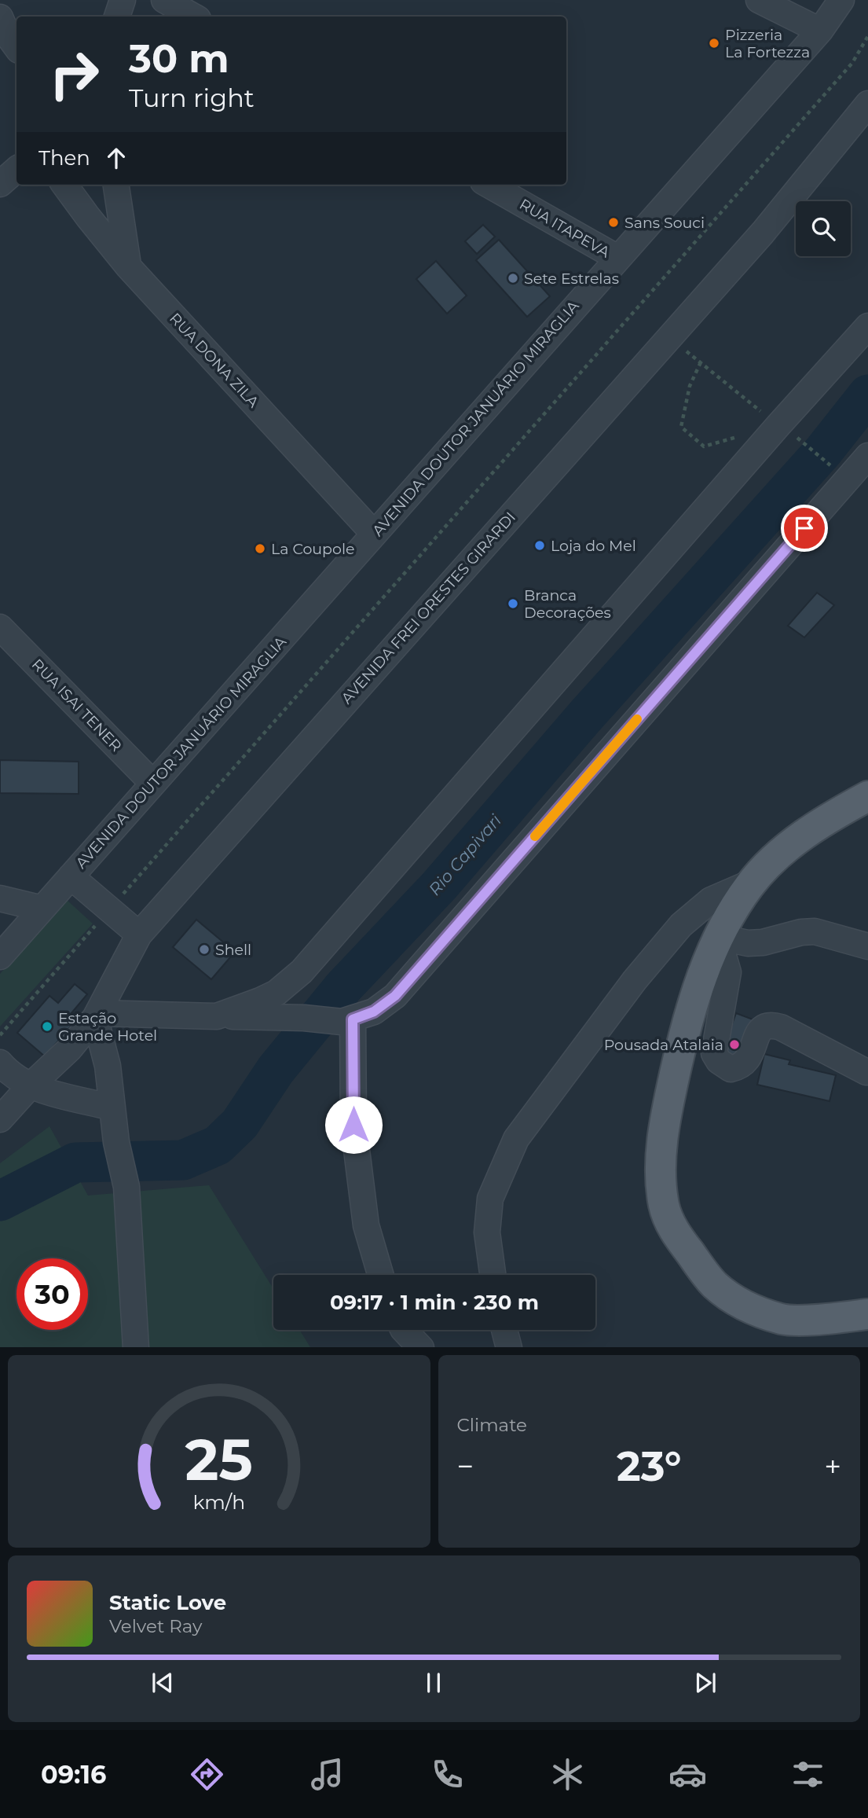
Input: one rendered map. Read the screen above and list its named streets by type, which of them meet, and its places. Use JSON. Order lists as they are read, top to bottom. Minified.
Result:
{"streets":{"street":["RUA ITAPEVA","RUA DONA ZILA","AVENIDA DOUTOR JANUÁRIO MIRAGLIA","AVENIDA FREI ORESTES GIRARDI","RUA ISAI TENER"]},"crossings":[["RUA ITAPEVA","AVENIDA DOUTOR JANUÁRIO MIRAGLIA"],["RUA DONA ZILA","AVENIDA DOUTOR JANUÁRIO MIRAGLIA"],["AVENIDA DOUTOR JANUÁRIO MIRAGLIA","RUA ISAI TENER"]],"water":["Rio Capivari"],"places":["Pizzeria La Fortezza","Sans Souci","Sete Estrelas","Loja do Mel","La Coupole","Branca Decorações","Shell","Estação Grande Hotel","Pousada Atalaia"],"page":{"turn":["30 m","Turn right"],"then":"Then","limit":"30","trip":"09:17 · 1 min · 230 m","tile":"Climate","heat":["−","23°","+"],"song":["Static Love","Velvet Ray"],"tabs":"09:16","gauge":["25","km/h"]}}
